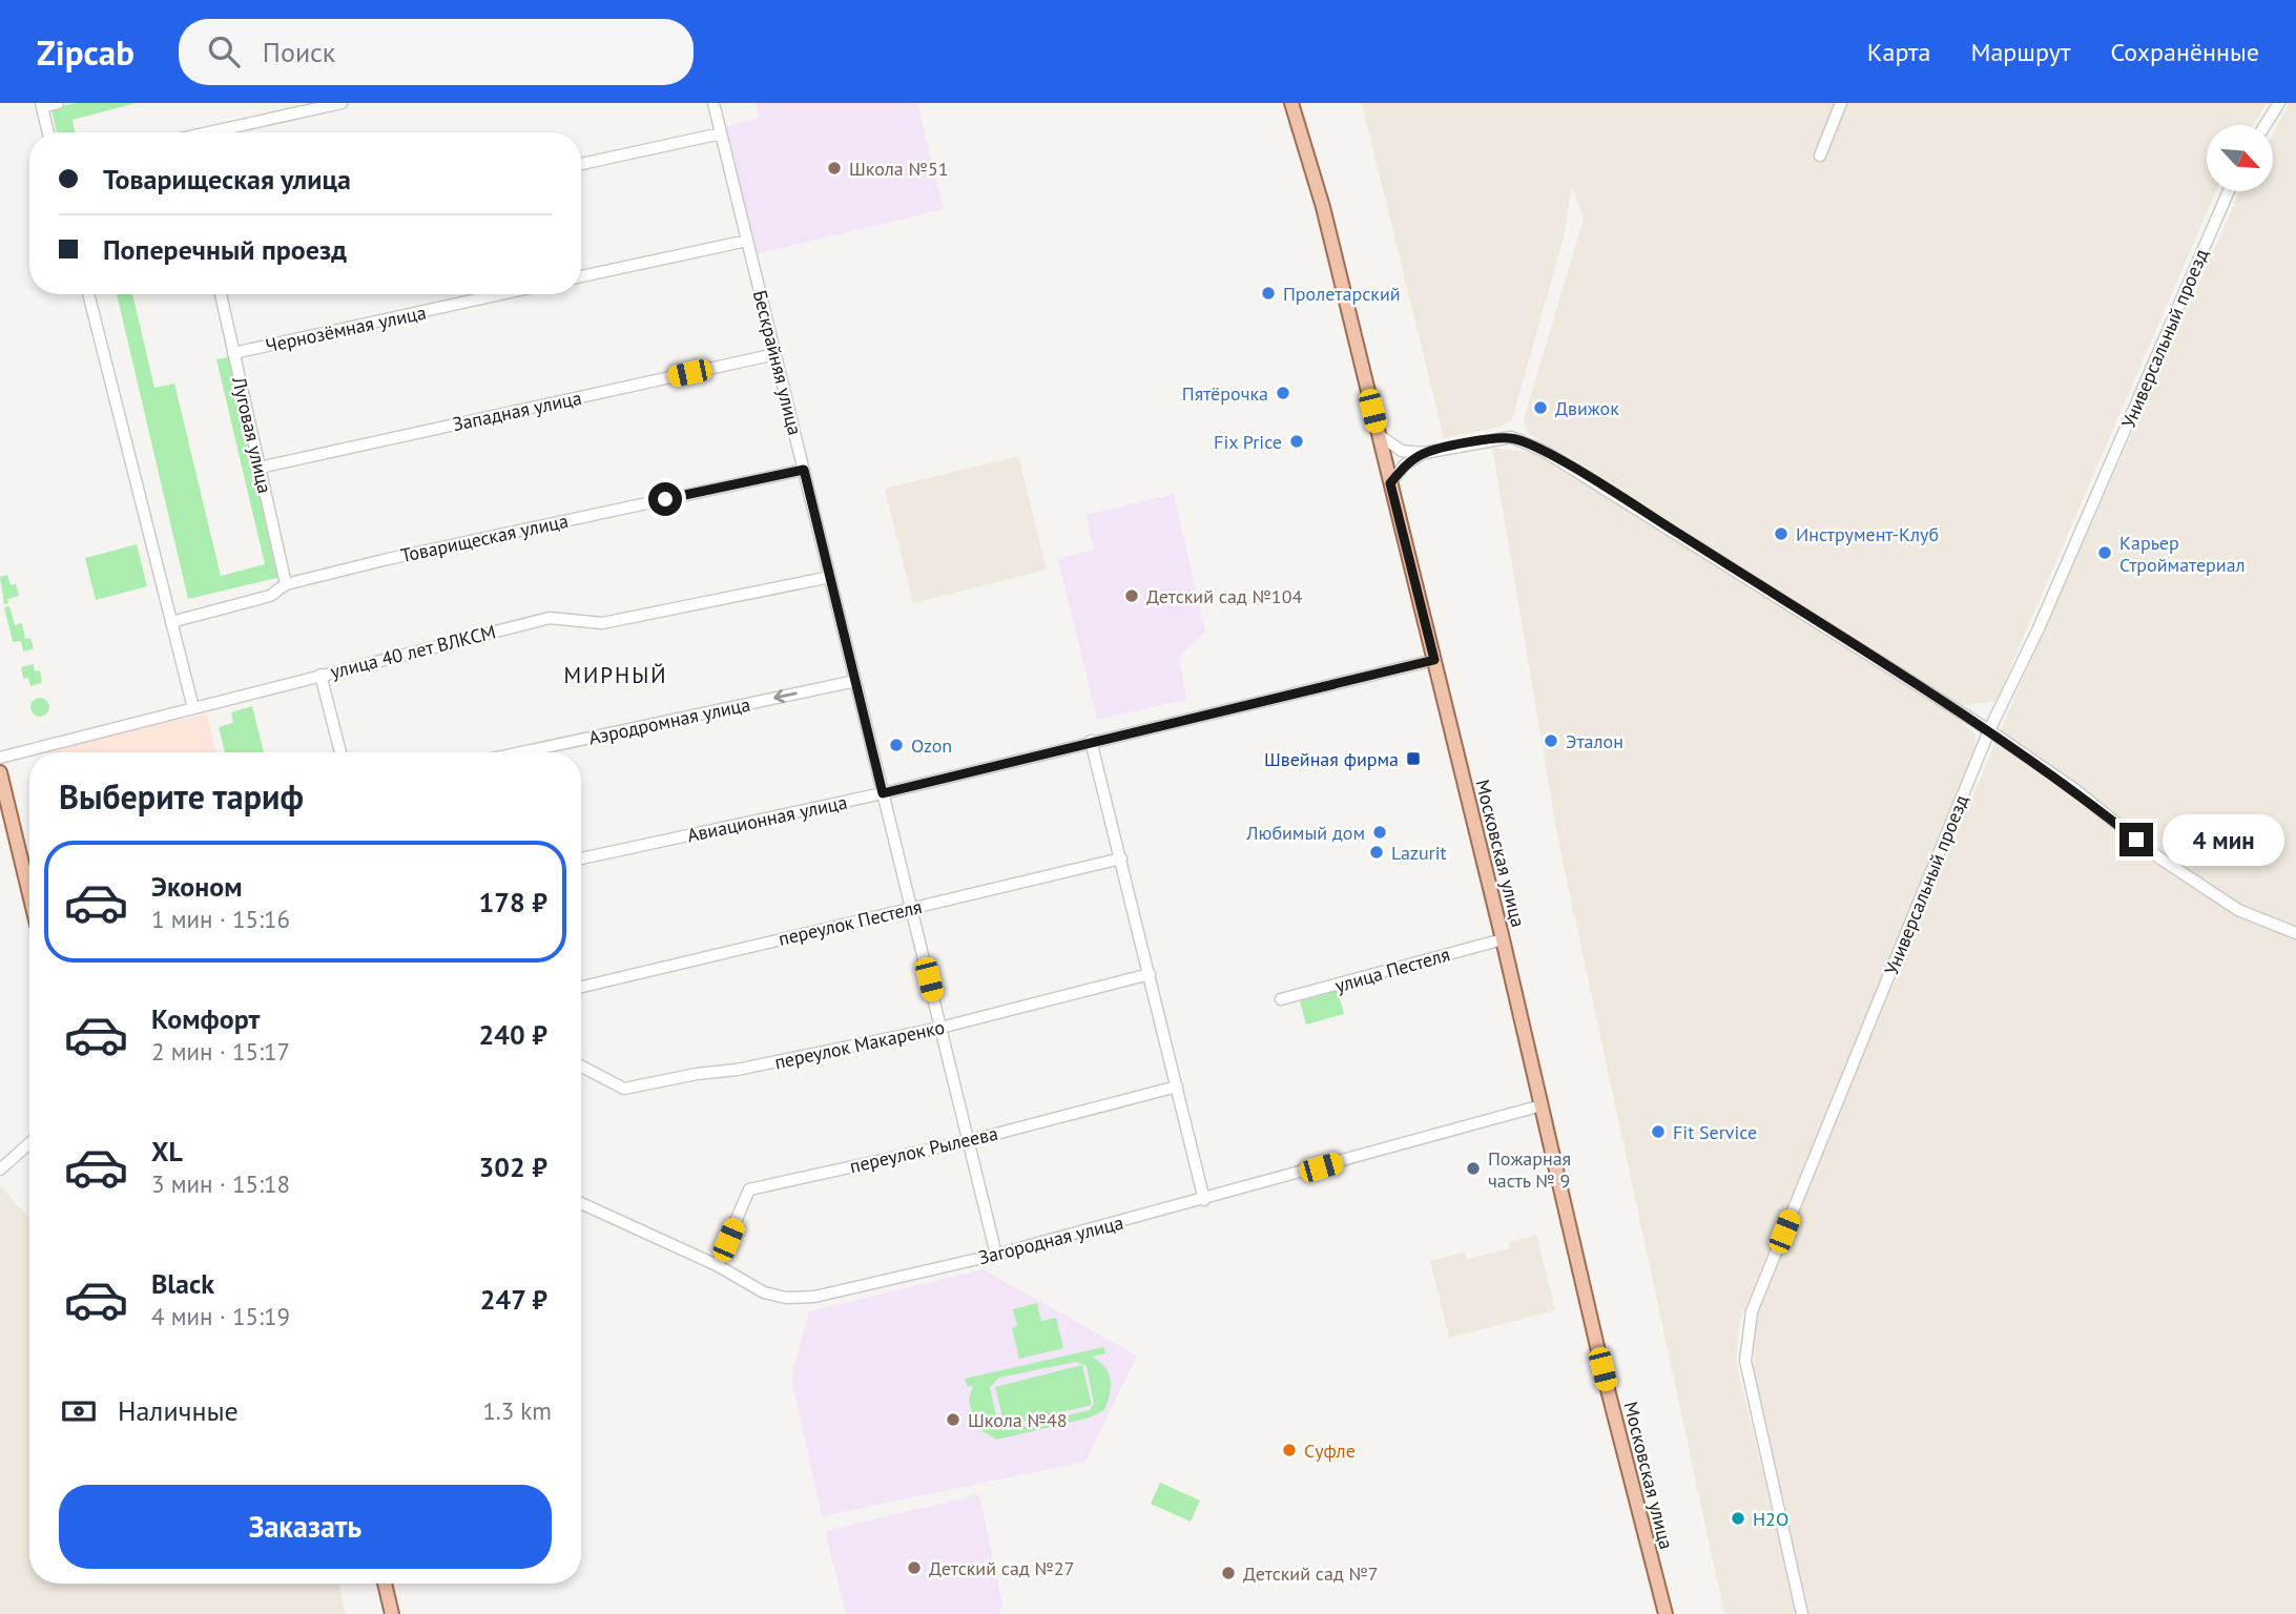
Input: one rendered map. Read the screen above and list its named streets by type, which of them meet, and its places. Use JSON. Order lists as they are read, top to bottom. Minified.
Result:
{"streets":{"main road":["Московская улица"],"street":["Чернозёмная улица","Универсальный проезд","Бескрайняя улица","Западная улица","Луговая улица","Товарищеская улица","улица 40 лет ВЛКСМ","Аэродромная улица","Авиационная улица","переулок Пестеля","улица Пестеля","переулок Макаренко","переулок Рылеева","Загородная улица"]},"crossings":[["Чернозёмная улица","Луговая улица"],["Бескрайняя улица","Западная улица"],["Бескрайняя улица","Товарищеская улица"],["Бескрайняя улица","улица 40 лет ВЛКСМ"],["Бескрайняя улица","Аэродромная улица"],["Бескрайняя улица","Авиационная улица"],["Бескрайняя улица","переулок Пестеля"],["Бескрайняя улица","переулок Макаренко"],["Бескрайняя улица","переулок Рылеева"],["Бескрайняя улица","Загородная улица"],["Западная улица","Луговая улица"],["Луговая улица","Товарищеская улица"],["Авиационная улица","Московская улица"],["Московская улица","улица Пестеля"],["Московская улица","Загородная улица"],["переулок Рылеева","Загородная улица"]],"one_way":["Аэродромная улица"],"districts":["МИРНЫЙ"],"places":{"other":["Школа №51","Пролетарский","Пятёрочка","Движок","Fix Price","Инструмент-Клуб","Карьер Стройматериал","Детский сад №104","Эталон","Ozon","Любимый дом","Lazurit","Fit Service","Пожарная часть № 9","Школа №48","Суфле","Н2О","Детский сад №27","Детский сад №7"],"transit":["Швейная фирма"]},"north":"bottom right","page":{"header":"Zipcab","search":"Поиск","nav":["Карта","Маршрут","Сохранённые"],"banner":["Товарищеская улица","Поперечный проезд"],"heading":"Выберите тариф","bubble":"4 мин","list":[{"name":"Эконом","note":"1 мин · 15:16","value":"178 ₽"},{"name":"Комфорт","note":"2 мин · 15:17","value":"240 ₽"},{"name":"XL","note":"3 мин · 15:18","value":"302 ₽"},{"name":"Black","note":"4 мин · 15:19","value":"247 ₽"}],"pay":["Наличные","1.3 km"],"buttons":"Заказать"}}
